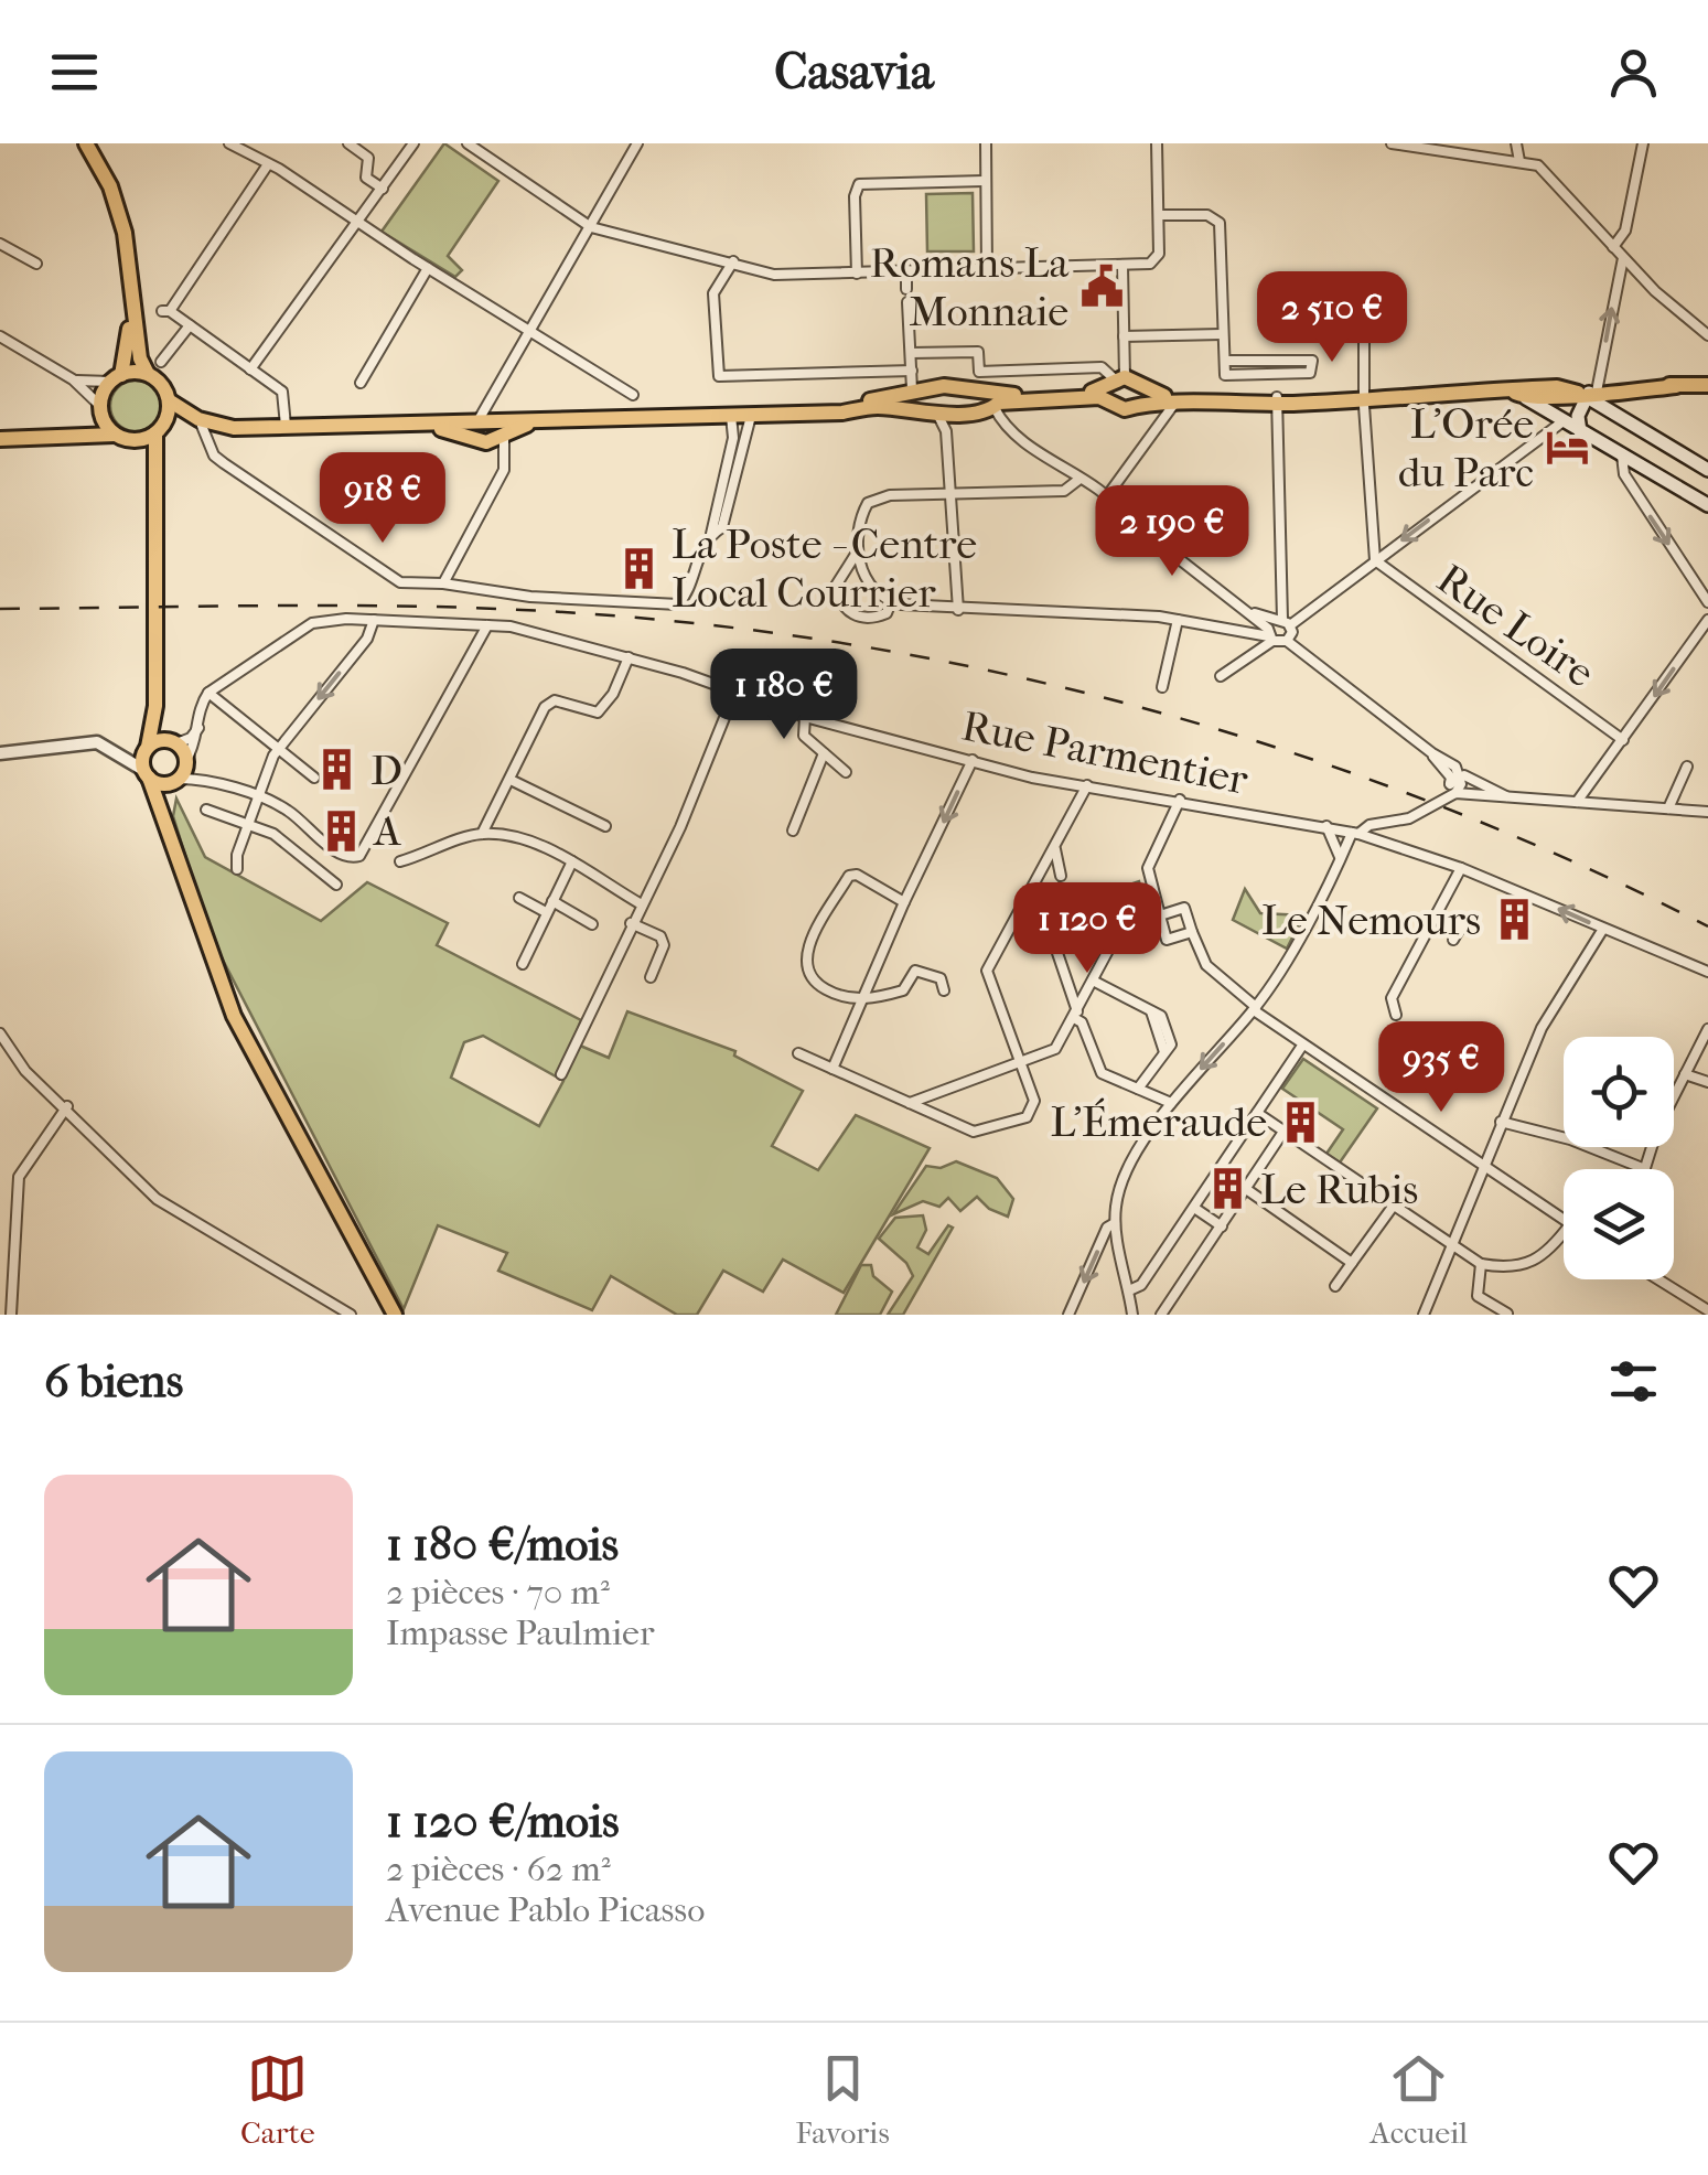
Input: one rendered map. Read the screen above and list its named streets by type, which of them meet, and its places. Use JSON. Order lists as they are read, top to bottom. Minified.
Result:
{"streets":{"street":["Rue Loire","Rue Parmentier"]},"places":{"public building":["Romans La Monnaie"],"hotel":["L'Orée du Parc"],"building":["La Poste - Centre Local Courrier","D","A","Le Nemours","L'Émeraude","Le Rubis"]},"page":{"header":"Casavia","price":["2 510 €","918 €","2 190 €","1 180 €","1 120 €","935 €"],"heading":"6 biens","list":[{"name":"1 180 €/mois","note":"2 pièces · 70 m² · Impasse Paulmier"},{"name":"1 120 €/mois","note":"2 pièces · 62 m² · Avenue Pablo Picasso"}],"tabs":["Carte","Favoris","Accueil"]}}
